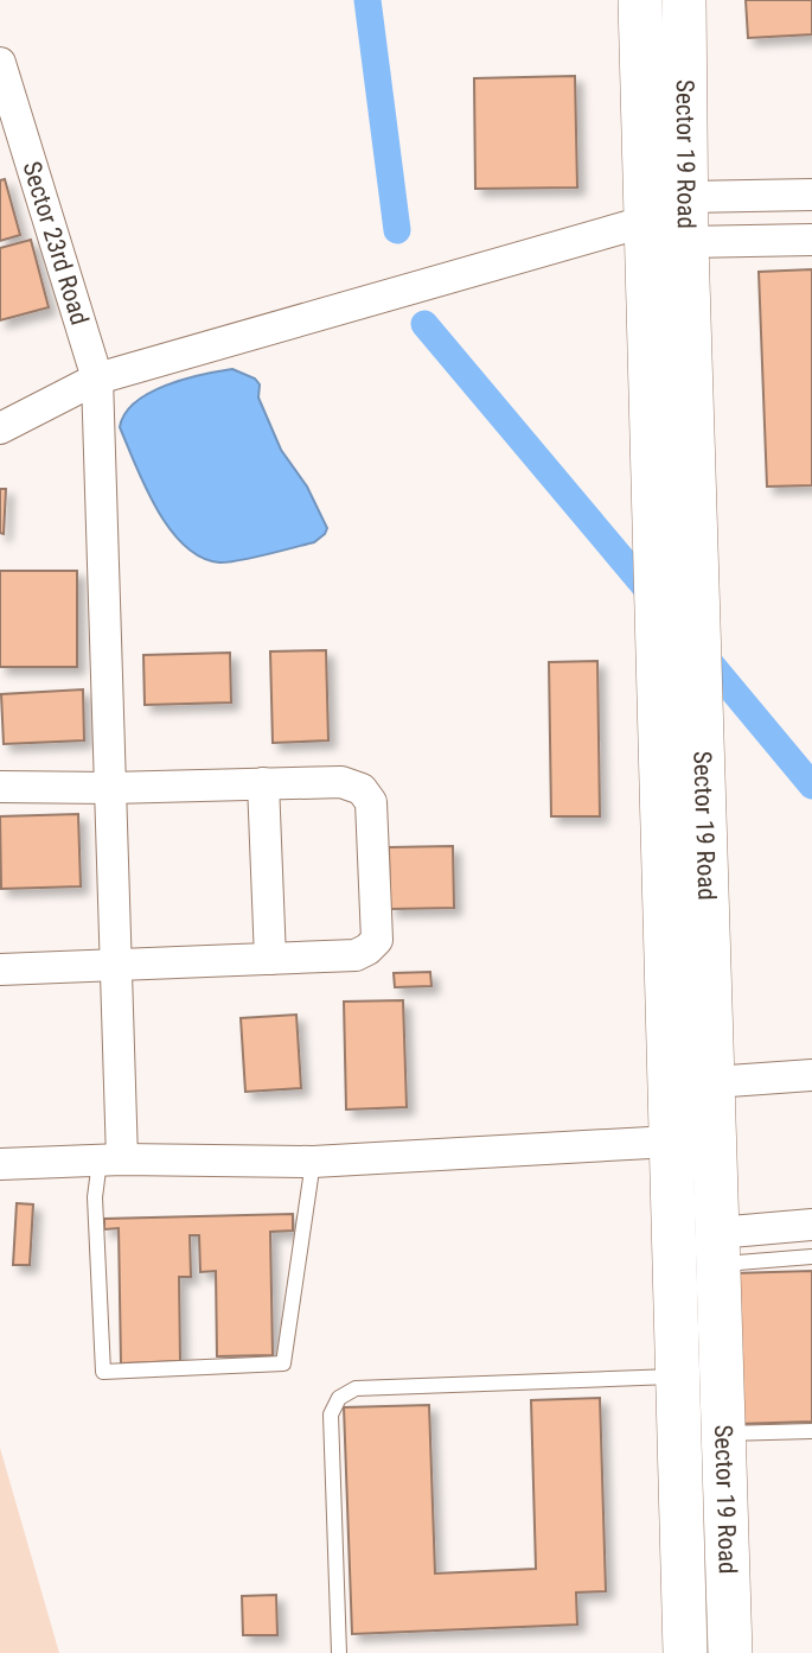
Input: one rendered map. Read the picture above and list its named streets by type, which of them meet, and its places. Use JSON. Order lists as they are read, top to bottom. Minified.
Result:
{"streets":{"street":["Sector 19 Road","Sector 23rd Road"]}}
